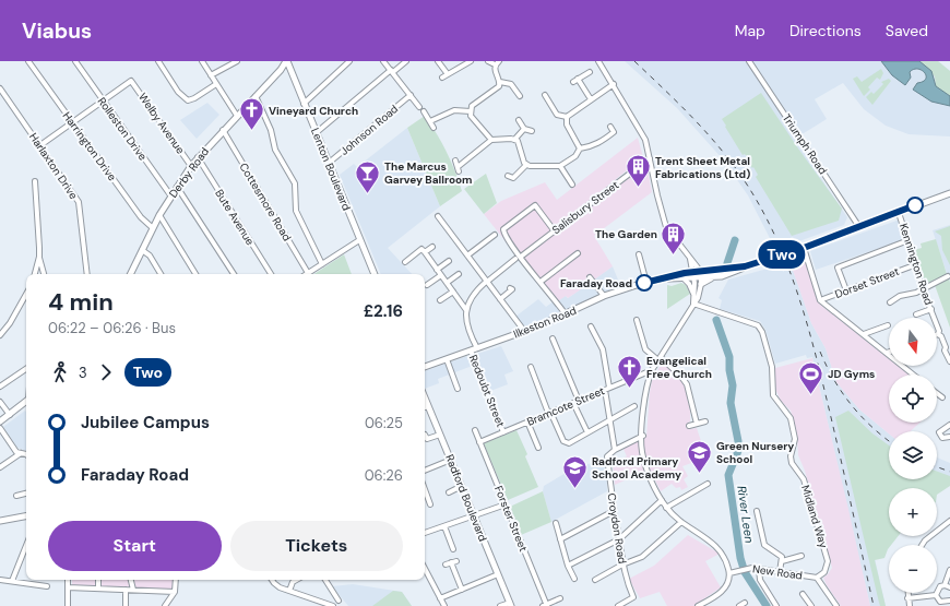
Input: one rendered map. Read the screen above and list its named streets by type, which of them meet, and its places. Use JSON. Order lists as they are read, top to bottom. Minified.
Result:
{"streets":{"main road":["Lenton Boulevard","Derby Road","Ilkeston Road","Radford Boulevard"],"street":["Welby Avenue","Rolleston Drive","Johnson Road","Triumph Road","Harrington Drive","Harlaxton Drive","Cottesmore Road","Salisbury Street","Bute Avenue","Kennington Road","Dorset Street","Redoubt Street","Bramcote Street","Midland Way","Forster Street","Croydon Road","New Road"]},"crossings":[["Welby Avenue","Rolleston Drive"],["Welby Avenue","Derby Road"],["Rolleston Drive","Derby Road"],["Johnson Road","Lenton Boulevard"],["Harrington Drive","Derby Road"],["Lenton Boulevard","Derby Road"],["Derby Road","Cottesmore Road"],["Derby Road","Bute Avenue"],["Kennington Road","Dorset Street"],["Ilkeston Road","Redoubt Street"],["Redoubt Street","Bramcote Street"],["Bramcote Street","Forster Street"],["Midland Way","New Road"]],"water":["River Leen"],"places":{"church":["Vineyard Church","Evangelical Free Church"],"building":["Trent Sheet Metal Fabrications (Ltd)","The Garden"],"bar":["The Marcus Garvey Ballroom"],"other":["Faraday Road"],"sports":["JD Gyms"],"school or university":["Green Nursery School","Radford Primary School Academy"]},"lines":["bus line Two"],"north":"bottom","page":{"header":"Viabus","nav":["Map","Directions","Saved"],"on_map":"Two","heading":["4 min","06:22 – 06:26 · Bus","£2.16"],"map_buttons":["+","−"],"legs":["3","Two"],"list":[{"name":"Jubilee Campus","value":"06:25"},{"name":"Faraday Road","value":"06:26"}],"buttons":["Start","Tickets"]}}
